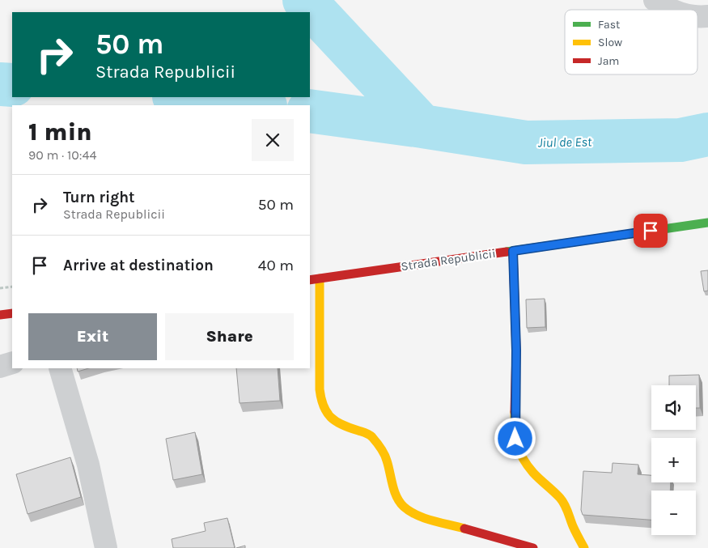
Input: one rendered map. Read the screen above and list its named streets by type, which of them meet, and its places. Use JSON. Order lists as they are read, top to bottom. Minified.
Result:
{"streets":{"street":["Strada Republicii"]},"water":["Jiul de Est"],"legend":["Fast","Slow","Jam"],"page":{"turn":["50 m","Strada Republicii"],"heading":["1 min","90 m · 10:44"],"list":[{"name":"Turn right","note":"Strada Republicii","value":"50 m"},{"name":"Arrive at destination","value":"40 m"}],"buttons":["Exit","Share"],"map_buttons":["+","−"]}}
